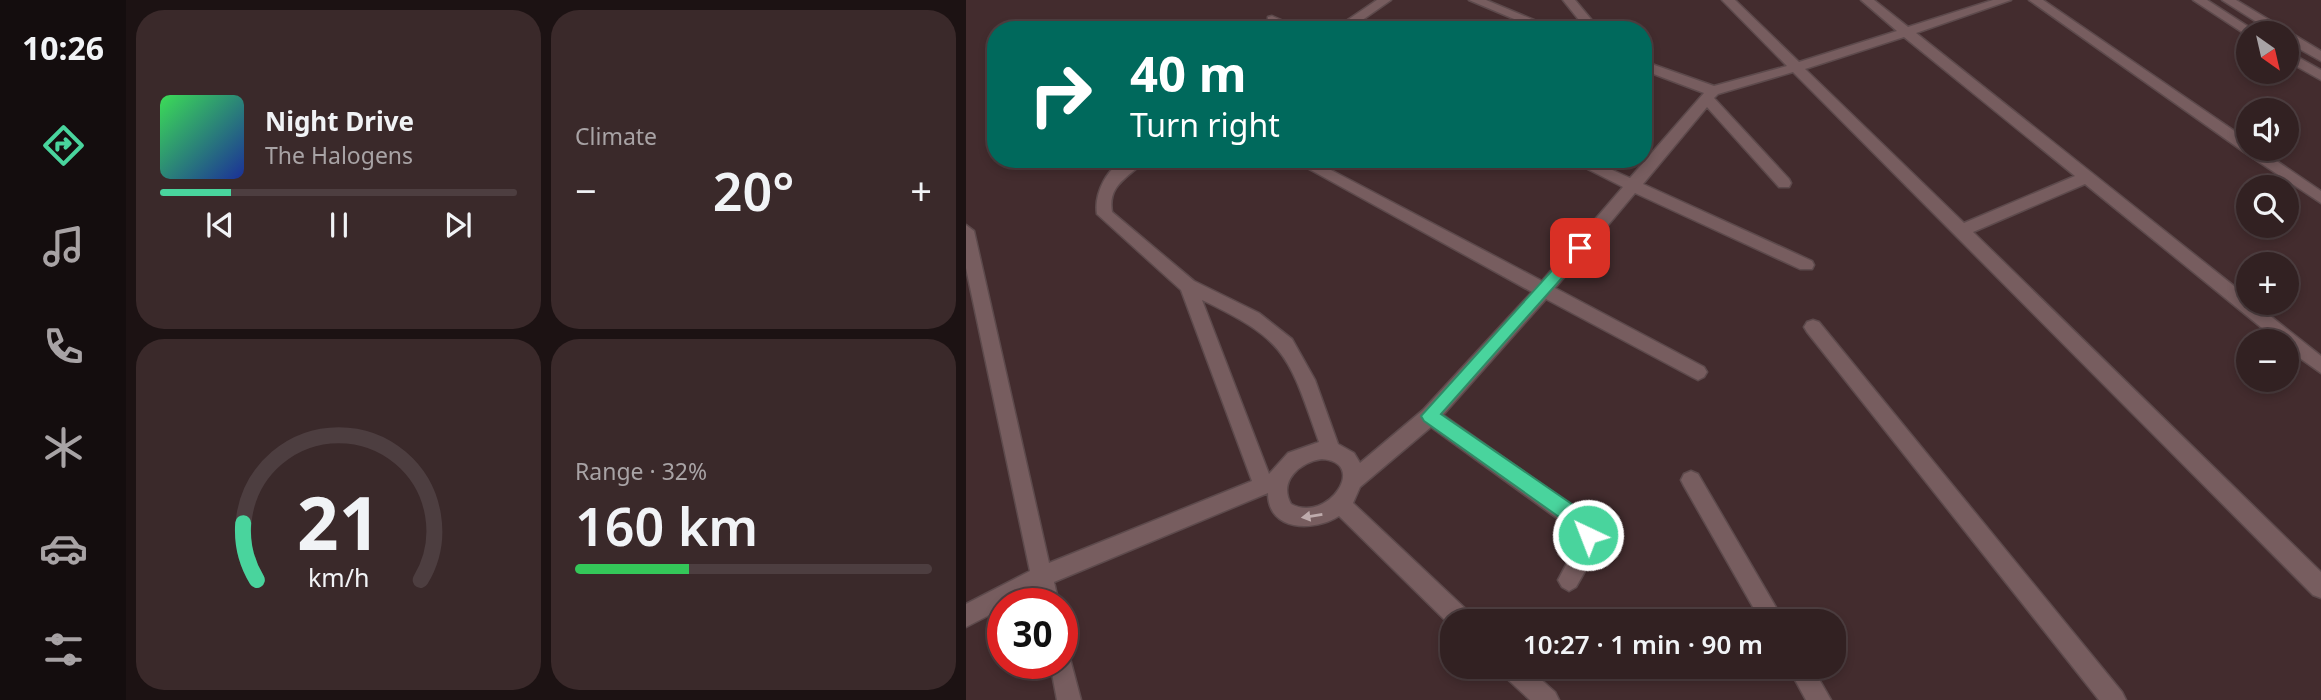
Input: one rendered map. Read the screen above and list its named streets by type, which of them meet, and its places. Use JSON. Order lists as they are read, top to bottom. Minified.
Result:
{"north":"bottom right","page":{"tabs":"10:26","tile":["Climate",["Range · 32%","160 km"]],"map_buttons":["+","−"],"turn":["40 m","Turn right"],"song":["Night Drive","The Halogens"],"heat":["−","20°","+"],"limit":"30","trip":"10:27 · 1 min · 90 m","gauge":["21","km/h"]}}
